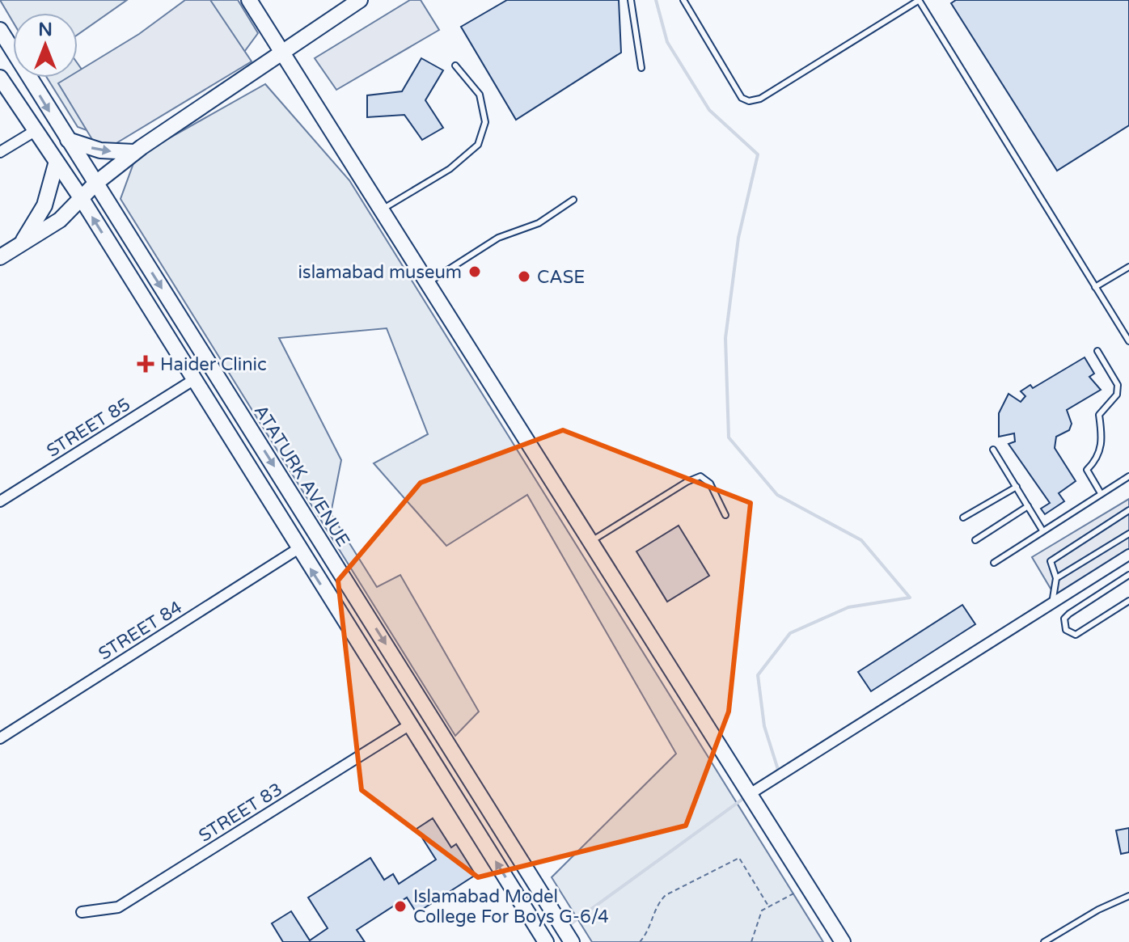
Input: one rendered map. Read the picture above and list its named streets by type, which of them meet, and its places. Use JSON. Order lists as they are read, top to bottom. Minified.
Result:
{"streets":{"street":["STREET 85","ATATURK AVENUE","STREET 84","STREET 83"]},"places":{"other":["islamabad museum","CASE","Islamabad Model College For Boys G-6/4"],"health":["Haider Clinic"]},"north":"top"}
